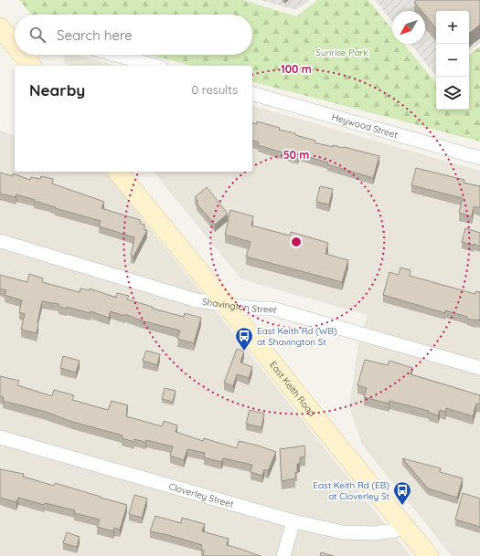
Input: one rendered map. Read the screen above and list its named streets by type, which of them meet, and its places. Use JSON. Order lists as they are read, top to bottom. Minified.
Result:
{"streets":{"main road":["East Keith Road"],"street":["Heywood Street","Shavington Street","Cloverley Street"]},"crossings":[["Shavington Street","East Keith Road"],["East Keith Road","Cloverley Street"]],"parks":["Sunrise Park"],"places":{"bus stop":["East Keith Rd (WB) at Shavington St","East Keith Rd (EB) at Cloverley St"]},"north":"bottom left","page":{"map_buttons":["+","−"],"search":"Search here","heading":["Nearby","0 results"]},"rings":["100 m","50 m"]}
